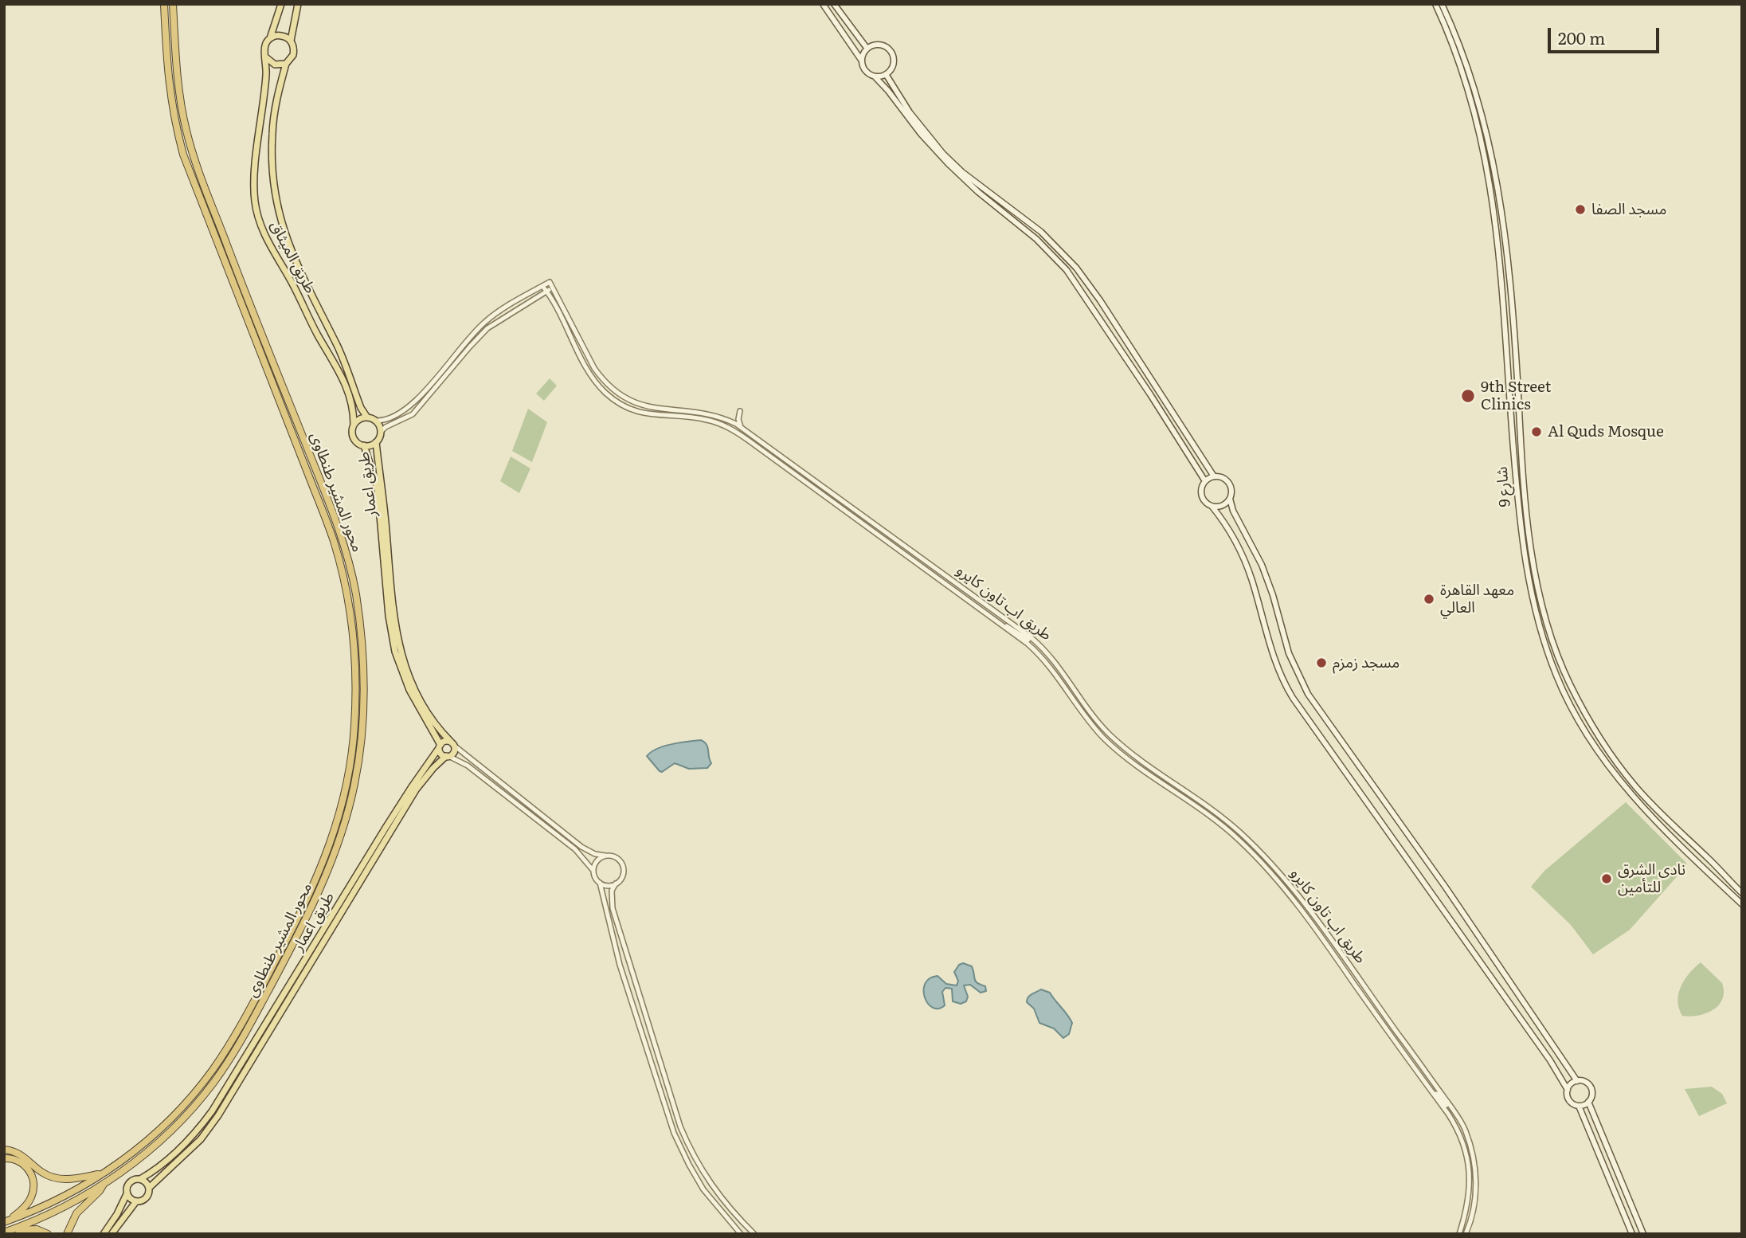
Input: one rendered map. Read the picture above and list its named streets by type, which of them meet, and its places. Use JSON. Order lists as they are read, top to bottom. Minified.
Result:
{"streets":{"highway":["محور المشير طنطاوى"],"main road":["طريق الميثاق","طريق اعمار","شارع 9"],"street":["طريق اب تاون كايرو"]},"crossings":[["طريق الميثاق","طريق اعمار"]],"places":["مسجد الصفا","9th Street Clinics","Al Quds Mosque","معهد القاهرة العالي","مسجد زمزم","نادى الشرق للتأمين"],"scale_bar":"200 m"}
